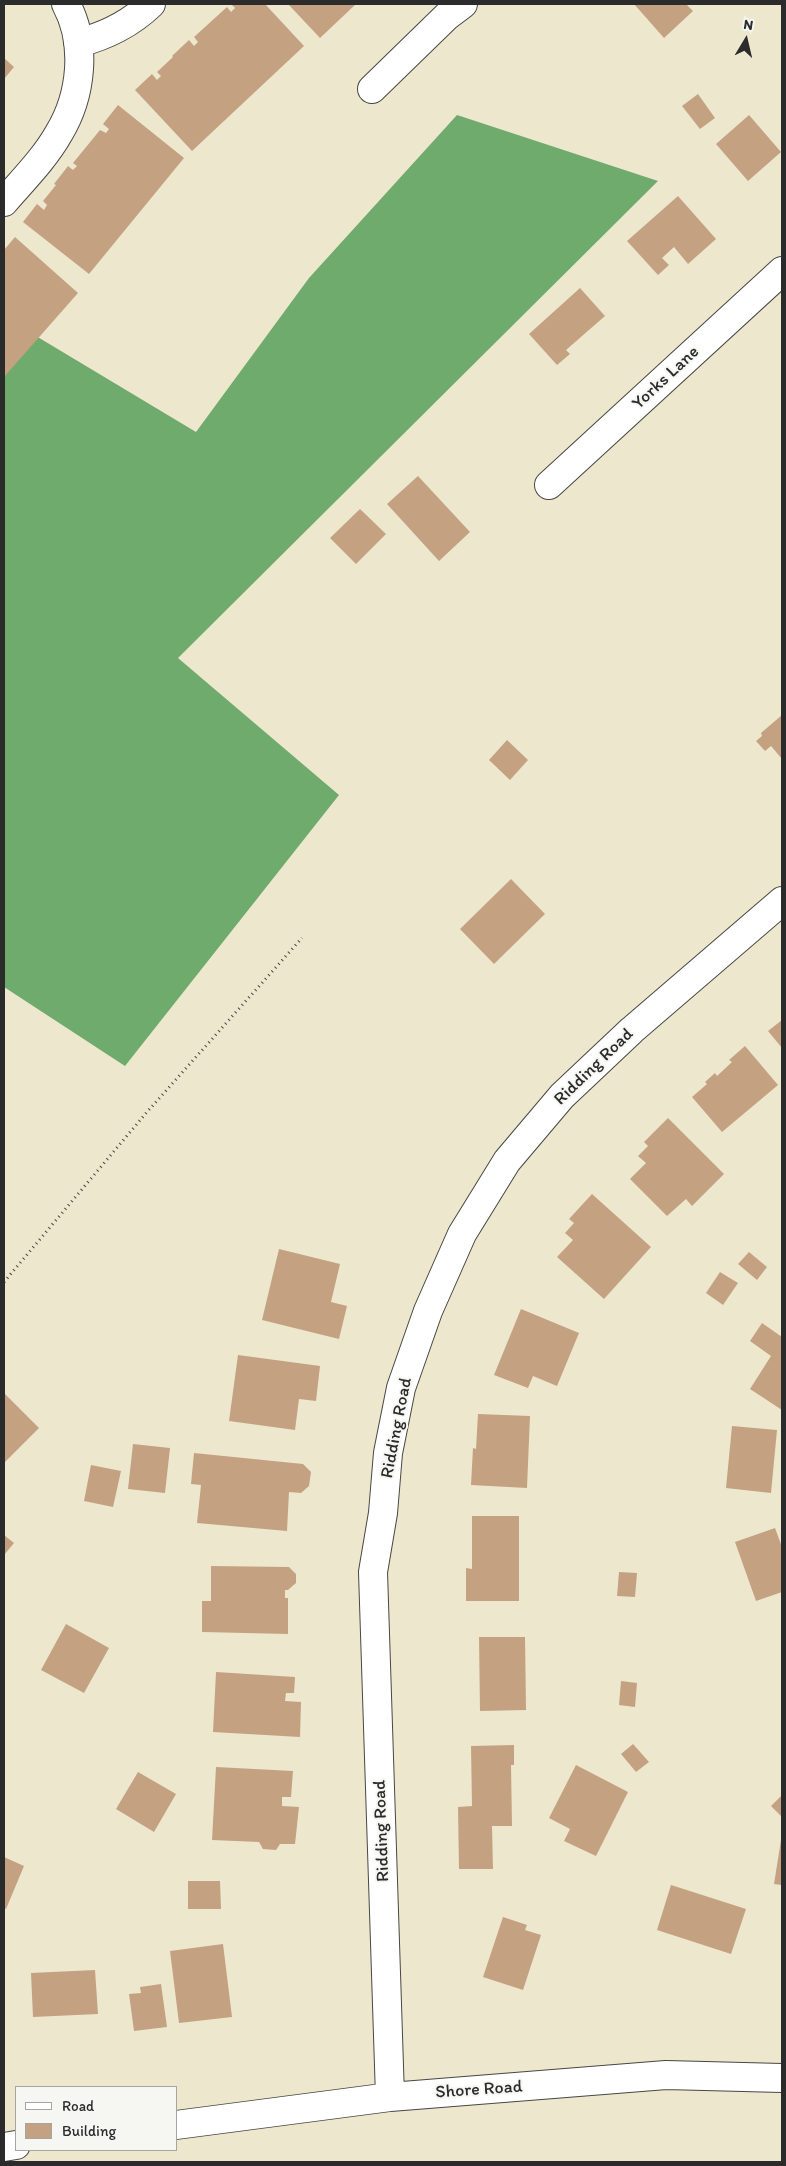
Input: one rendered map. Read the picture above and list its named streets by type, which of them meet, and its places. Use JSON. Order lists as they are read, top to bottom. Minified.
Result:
{"streets":{"street":["Yorks Lane","Ridding Road","Shore Road"]},"crossings":[["Ridding Road","Shore Road"]],"legend":["Road","Building"],"north":"top"}
